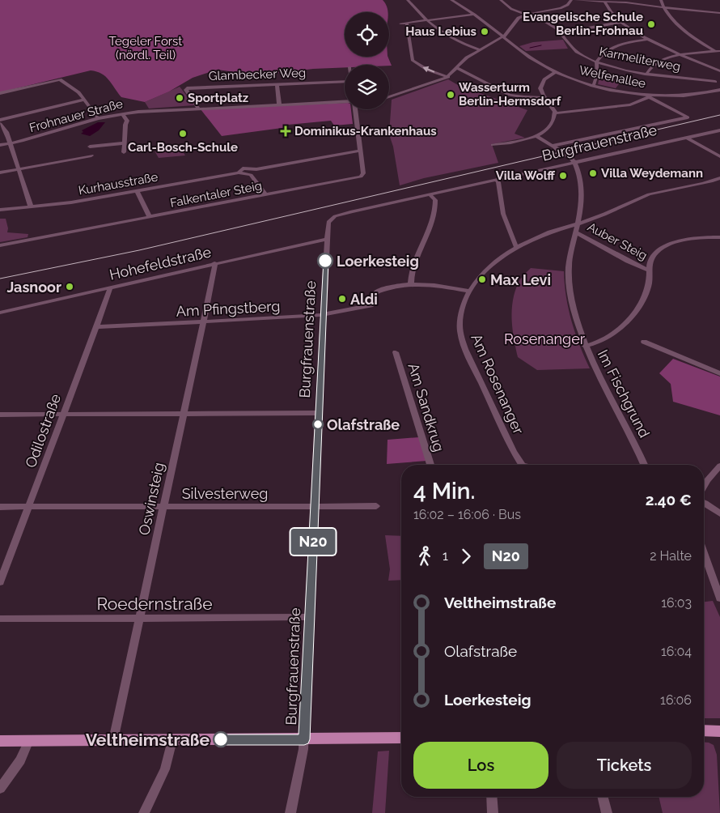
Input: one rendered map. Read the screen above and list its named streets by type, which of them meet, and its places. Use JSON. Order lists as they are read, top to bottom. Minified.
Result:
{"streets":{"street":["Karmeliterweg","Glambecker Weg","Welfenallee","Frohnauer Straße","Burgfrauenstraße","Kurhausstraße","Falkentaler Steig","Auber Steig","Hohefeldstraße","Am Pfingstberg","Am Rosenanger","Im Fischgrund","Am Sandkrug","Odilostraße","Silvesterweg","Oswinsteig","Roedernstraße"]},"crossings":[["Glambecker Weg","Frohnauer Straße"],["Burgfrauenstraße","Hohefeldstraße"],["Burgfrauenstraße","Am Pfingstberg"],["Burgfrauenstraße","Im Fischgrund"],["Burgfrauenstraße","Silvesterweg"],["Burgfrauenstraße","Roedernstraße"],["Kurhausstraße","Falkentaler Steig"],["Auber Steig","Im Fischgrund"],["Hohefeldstraße","Odilostraße"],["Hohefeldstraße","Oswinsteig"],["Am Pfingstberg","Am Rosenanger"],["Am Pfingstberg","Odilostraße"],["Am Pfingstberg","Oswinsteig"],["Am Rosenanger","Im Fischgrund"],["Odilostraße","Silvesterweg"],["Silvesterweg","Oswinsteig"],["Oswinsteig","Roedernstraße"]],"parks":["Tegeler Forst (nördl. Teil)","Rosenanger"],"places":{"other":["Evangelische Schule Berlin-Frohnau","Haus Lebius","Wasserturm Berlin-Hermsdorf","Sportplatz","Carl-Bosch-Schule","Villa Weydemann","Villa Wolff","Loerkesteig","Max Levi","Jasnoor","Aldi","Olafstraße","Veltheimstraße"],"health":["Dominikus-Krankenhaus"]},"lines":["bus line N20"],"page":{"on_map":"N20","heading":["4 Min.","16:02 – 16:06 · Bus","2.40 €"],"legs":["1","N20","2 Halte"],"list":[{"name":"Veltheimstraße","value":"16:03"},{"name":"Olafstraße","value":"16:04"},{"name":"Loerkesteig","value":"16:06"}],"buttons":["Los","Tickets"]}}
